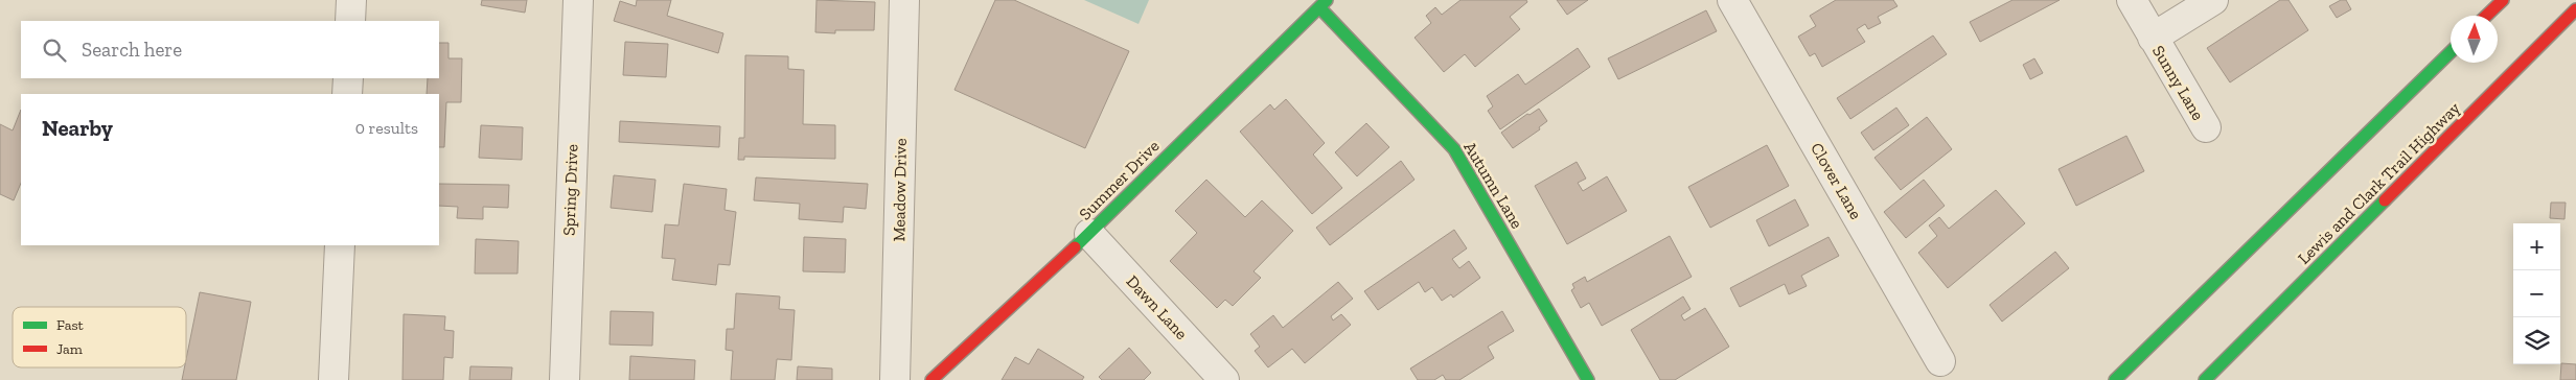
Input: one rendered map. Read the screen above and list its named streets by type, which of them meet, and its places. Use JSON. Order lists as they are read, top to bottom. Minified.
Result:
{"streets":{"main road":["Summer Drive","Lewis and Clark Trail Highway","Autumn Lane"],"street":["Sunny Lane","Clover Lane","Spring Drive","Meadow Drive","Dawn Lane"]},"crossings":[["Summer Drive","Autumn Lane"],["Summer Drive","Dawn Lane"]],"legend":["Fast","Jam"],"north":"top","page":{"search":"Search here","heading":["Nearby","0 results"],"map_buttons":["+","−"]}}
